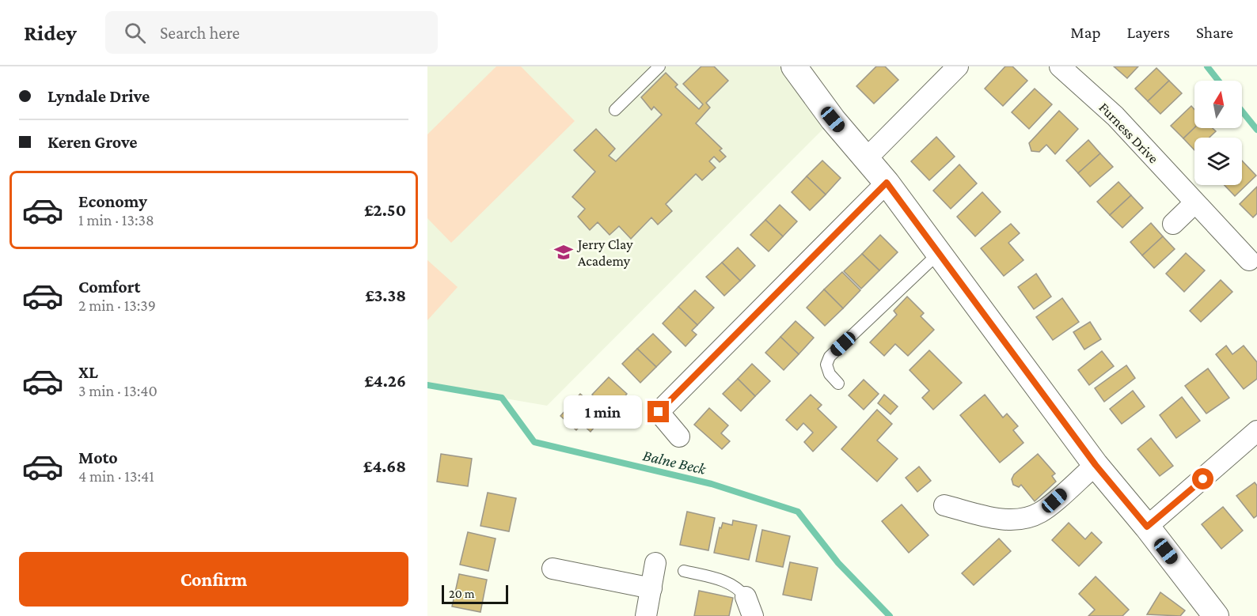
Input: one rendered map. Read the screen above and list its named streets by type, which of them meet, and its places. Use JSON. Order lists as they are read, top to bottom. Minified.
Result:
{"streets":{"street":["Furness Drive"]},"water":["Balne Beck"],"places":{"school or university":["Jerry Clay Academy"]},"scale_bar":"20 m","north":"top","page":{"header":"Ridey","search":"Search here","nav":["Map","Layers","Share"],"banner":["Lyndale Drive","Keren Grove"],"list":[{"name":"Economy","note":"1 min · 13:38","value":"£2.50"},{"name":"Comfort","note":"2 min · 13:39","value":"£3.38"},{"name":"XL","note":"3 min · 13:40","value":"£4.26"},{"name":"Moto","note":"4 min · 13:41","value":"£4.68"}],"bubble":"1 min","buttons":"Confirm","scale":"20 m"}}
